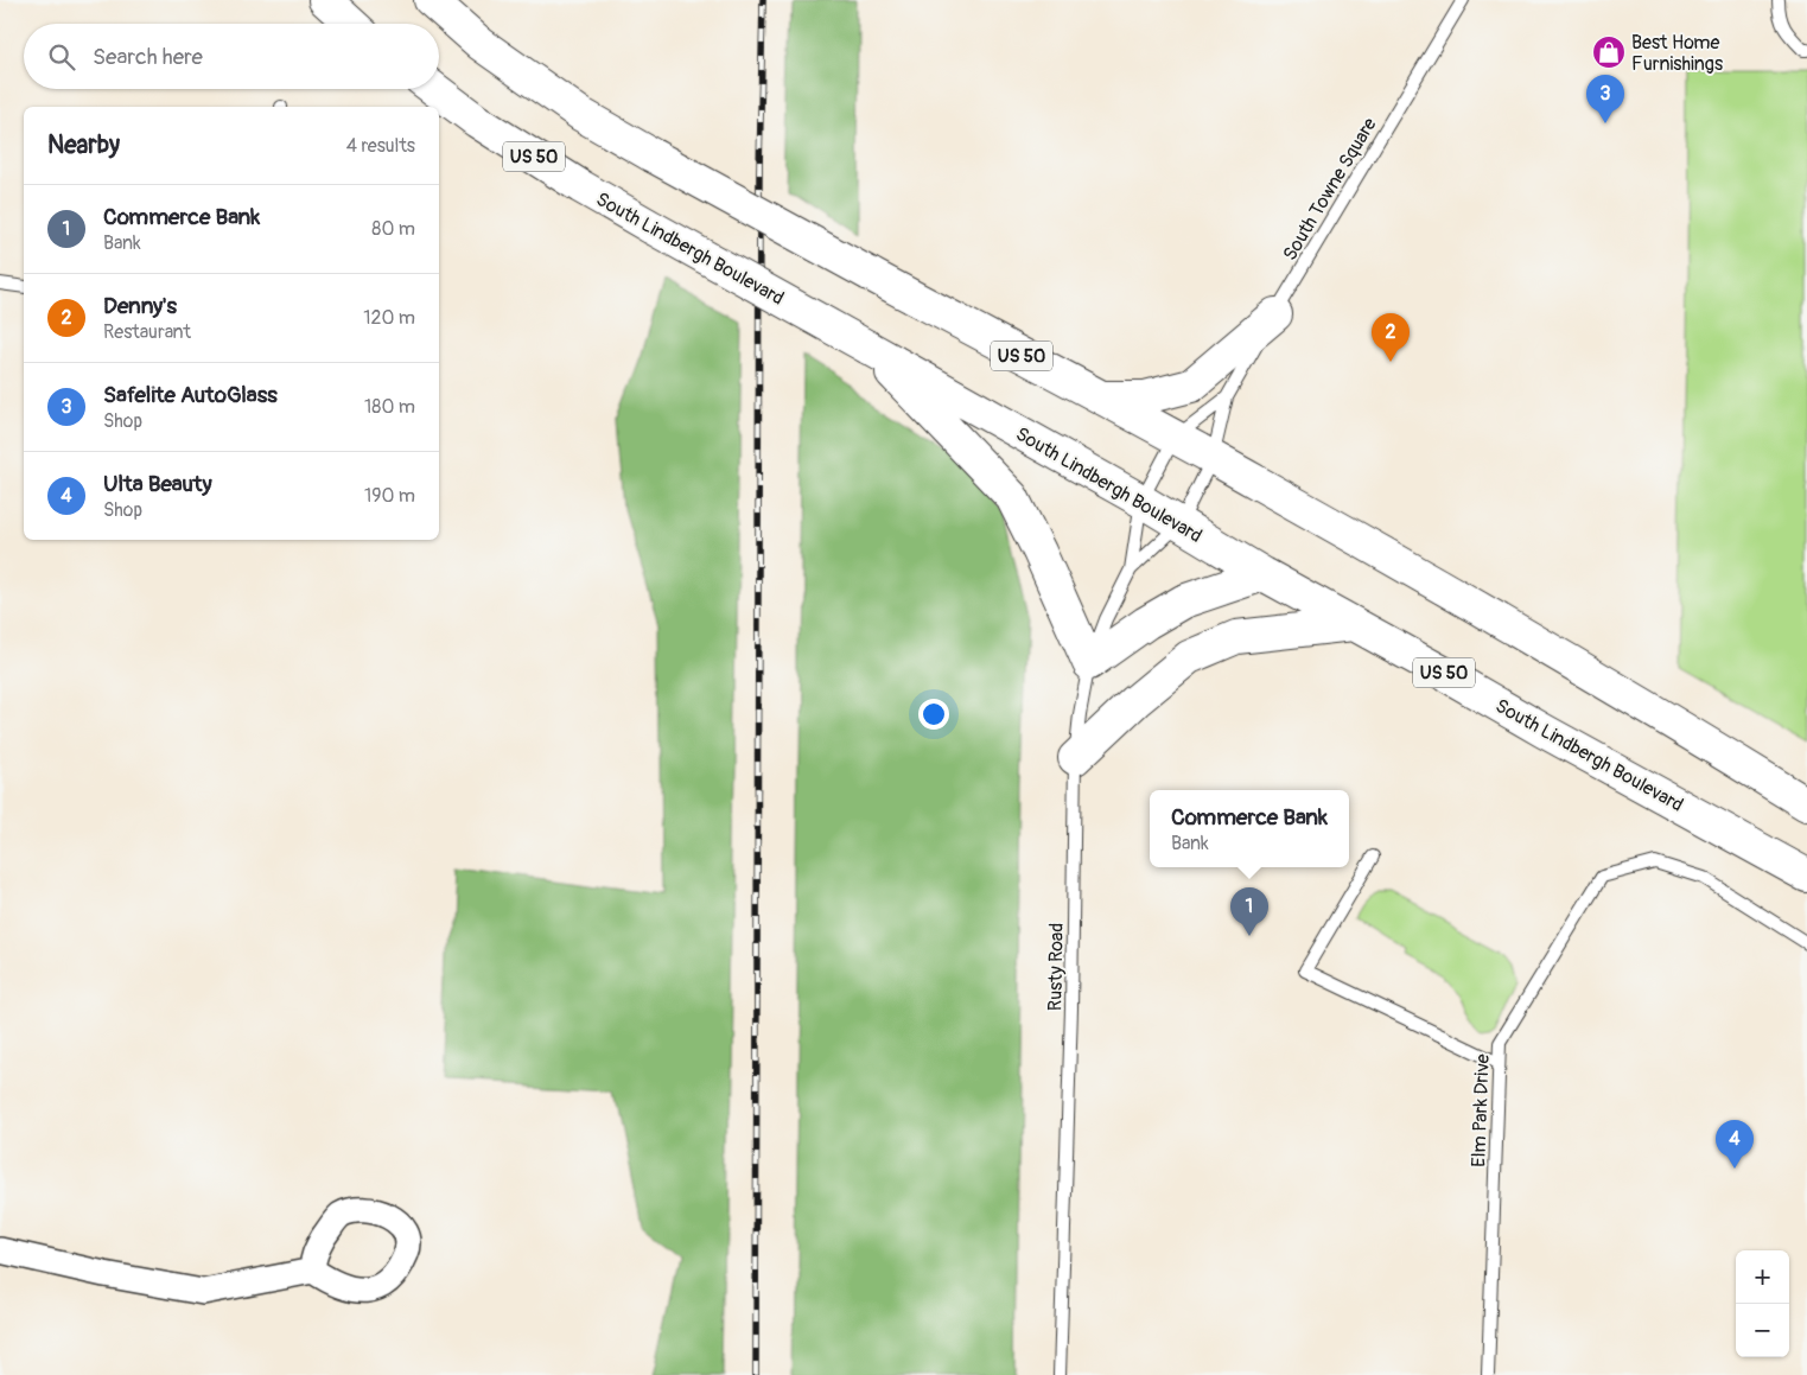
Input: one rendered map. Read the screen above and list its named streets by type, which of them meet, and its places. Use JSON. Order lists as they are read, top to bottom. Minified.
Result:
{"streets":{"main road":["US 50","South Lindbergh Boulevard"],"lane":["South Towne Square","Rusty Road","Elm Park Drive"]},"crossings":[["US 50","South Towne Square"],["US 50","Rusty Road"],["South Towne Square","South Lindbergh Boulevard"],["South Towne Square","Rusty Road"],["South Lindbergh Boulevard","Rusty Road"]],"places":{"shop":["Best Home Furnishings"]},"page":{"search":"Search here","pins":["3","2","1","4"],"heading":["Nearby","4 results"],"list":[{"mark":"1","name":"Commerce Bank","note":"Bank","value":"80 m"},{"mark":"2","name":"Denny's","note":"Restaurant","value":"120 m"},{"mark":"3","name":"Safelite AutoGlass","note":"Shop","value":"180 m"},{"mark":"4","name":"Ulta Beauty","note":"Shop","value":"190 m"}],"popup":["Commerce Bank","Bank"],"map_buttons":["+","−"]}}
